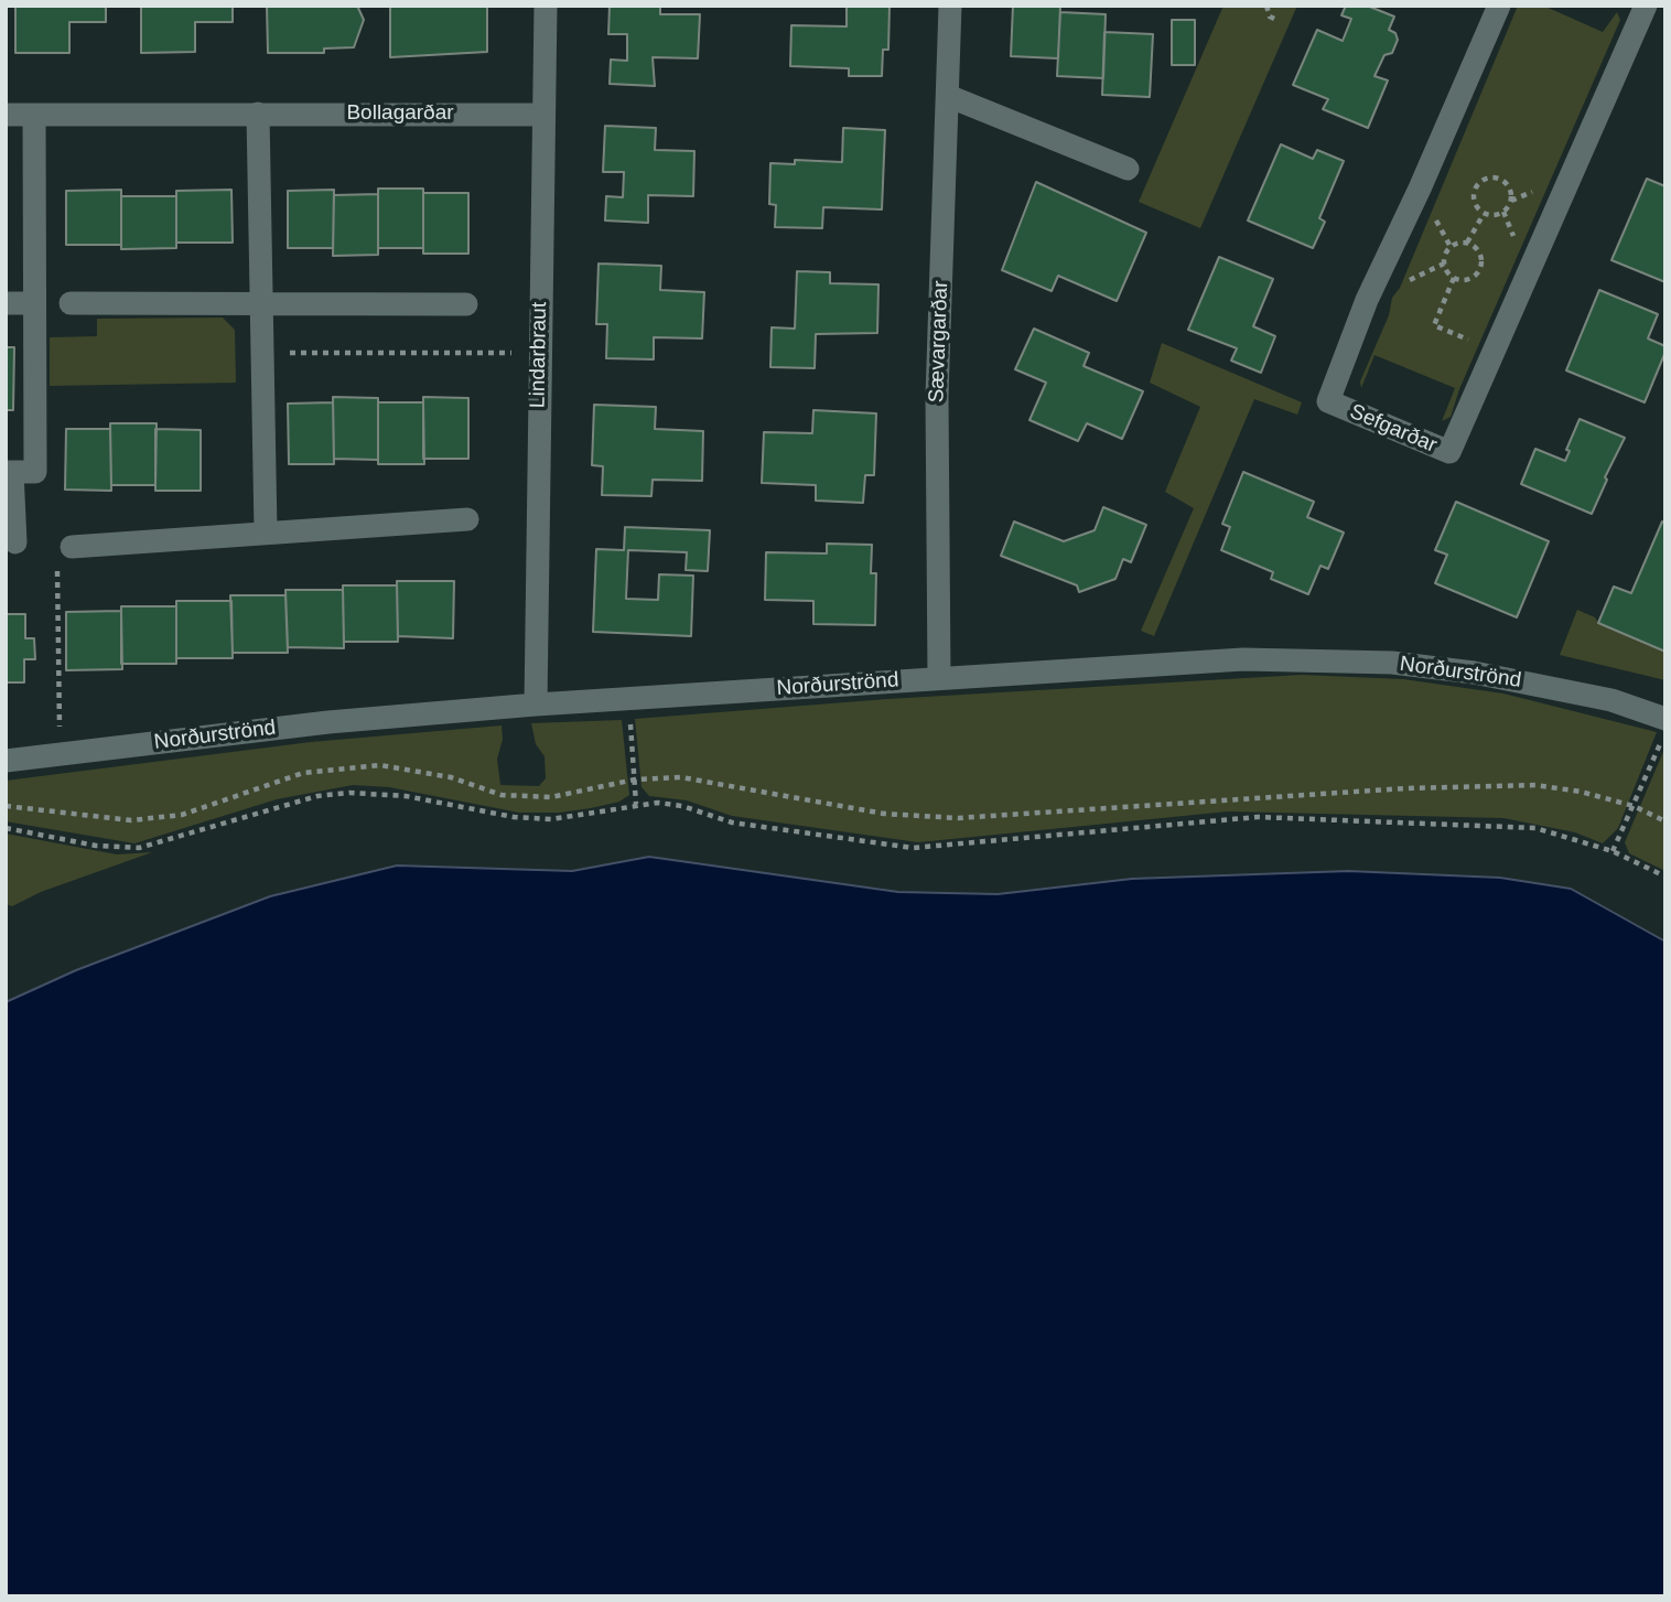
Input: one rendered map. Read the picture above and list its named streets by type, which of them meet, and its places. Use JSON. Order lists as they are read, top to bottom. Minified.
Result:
{"streets":{"street":["Bollagarðar","Sævargarðar","Lindarbraut","Sefgarðar","Norðurströnd"]},"crossings":[["Bollagarðar","Lindarbraut"],["Sævargarðar","Norðurströnd"],["Lindarbraut","Norðurströnd"]]}
